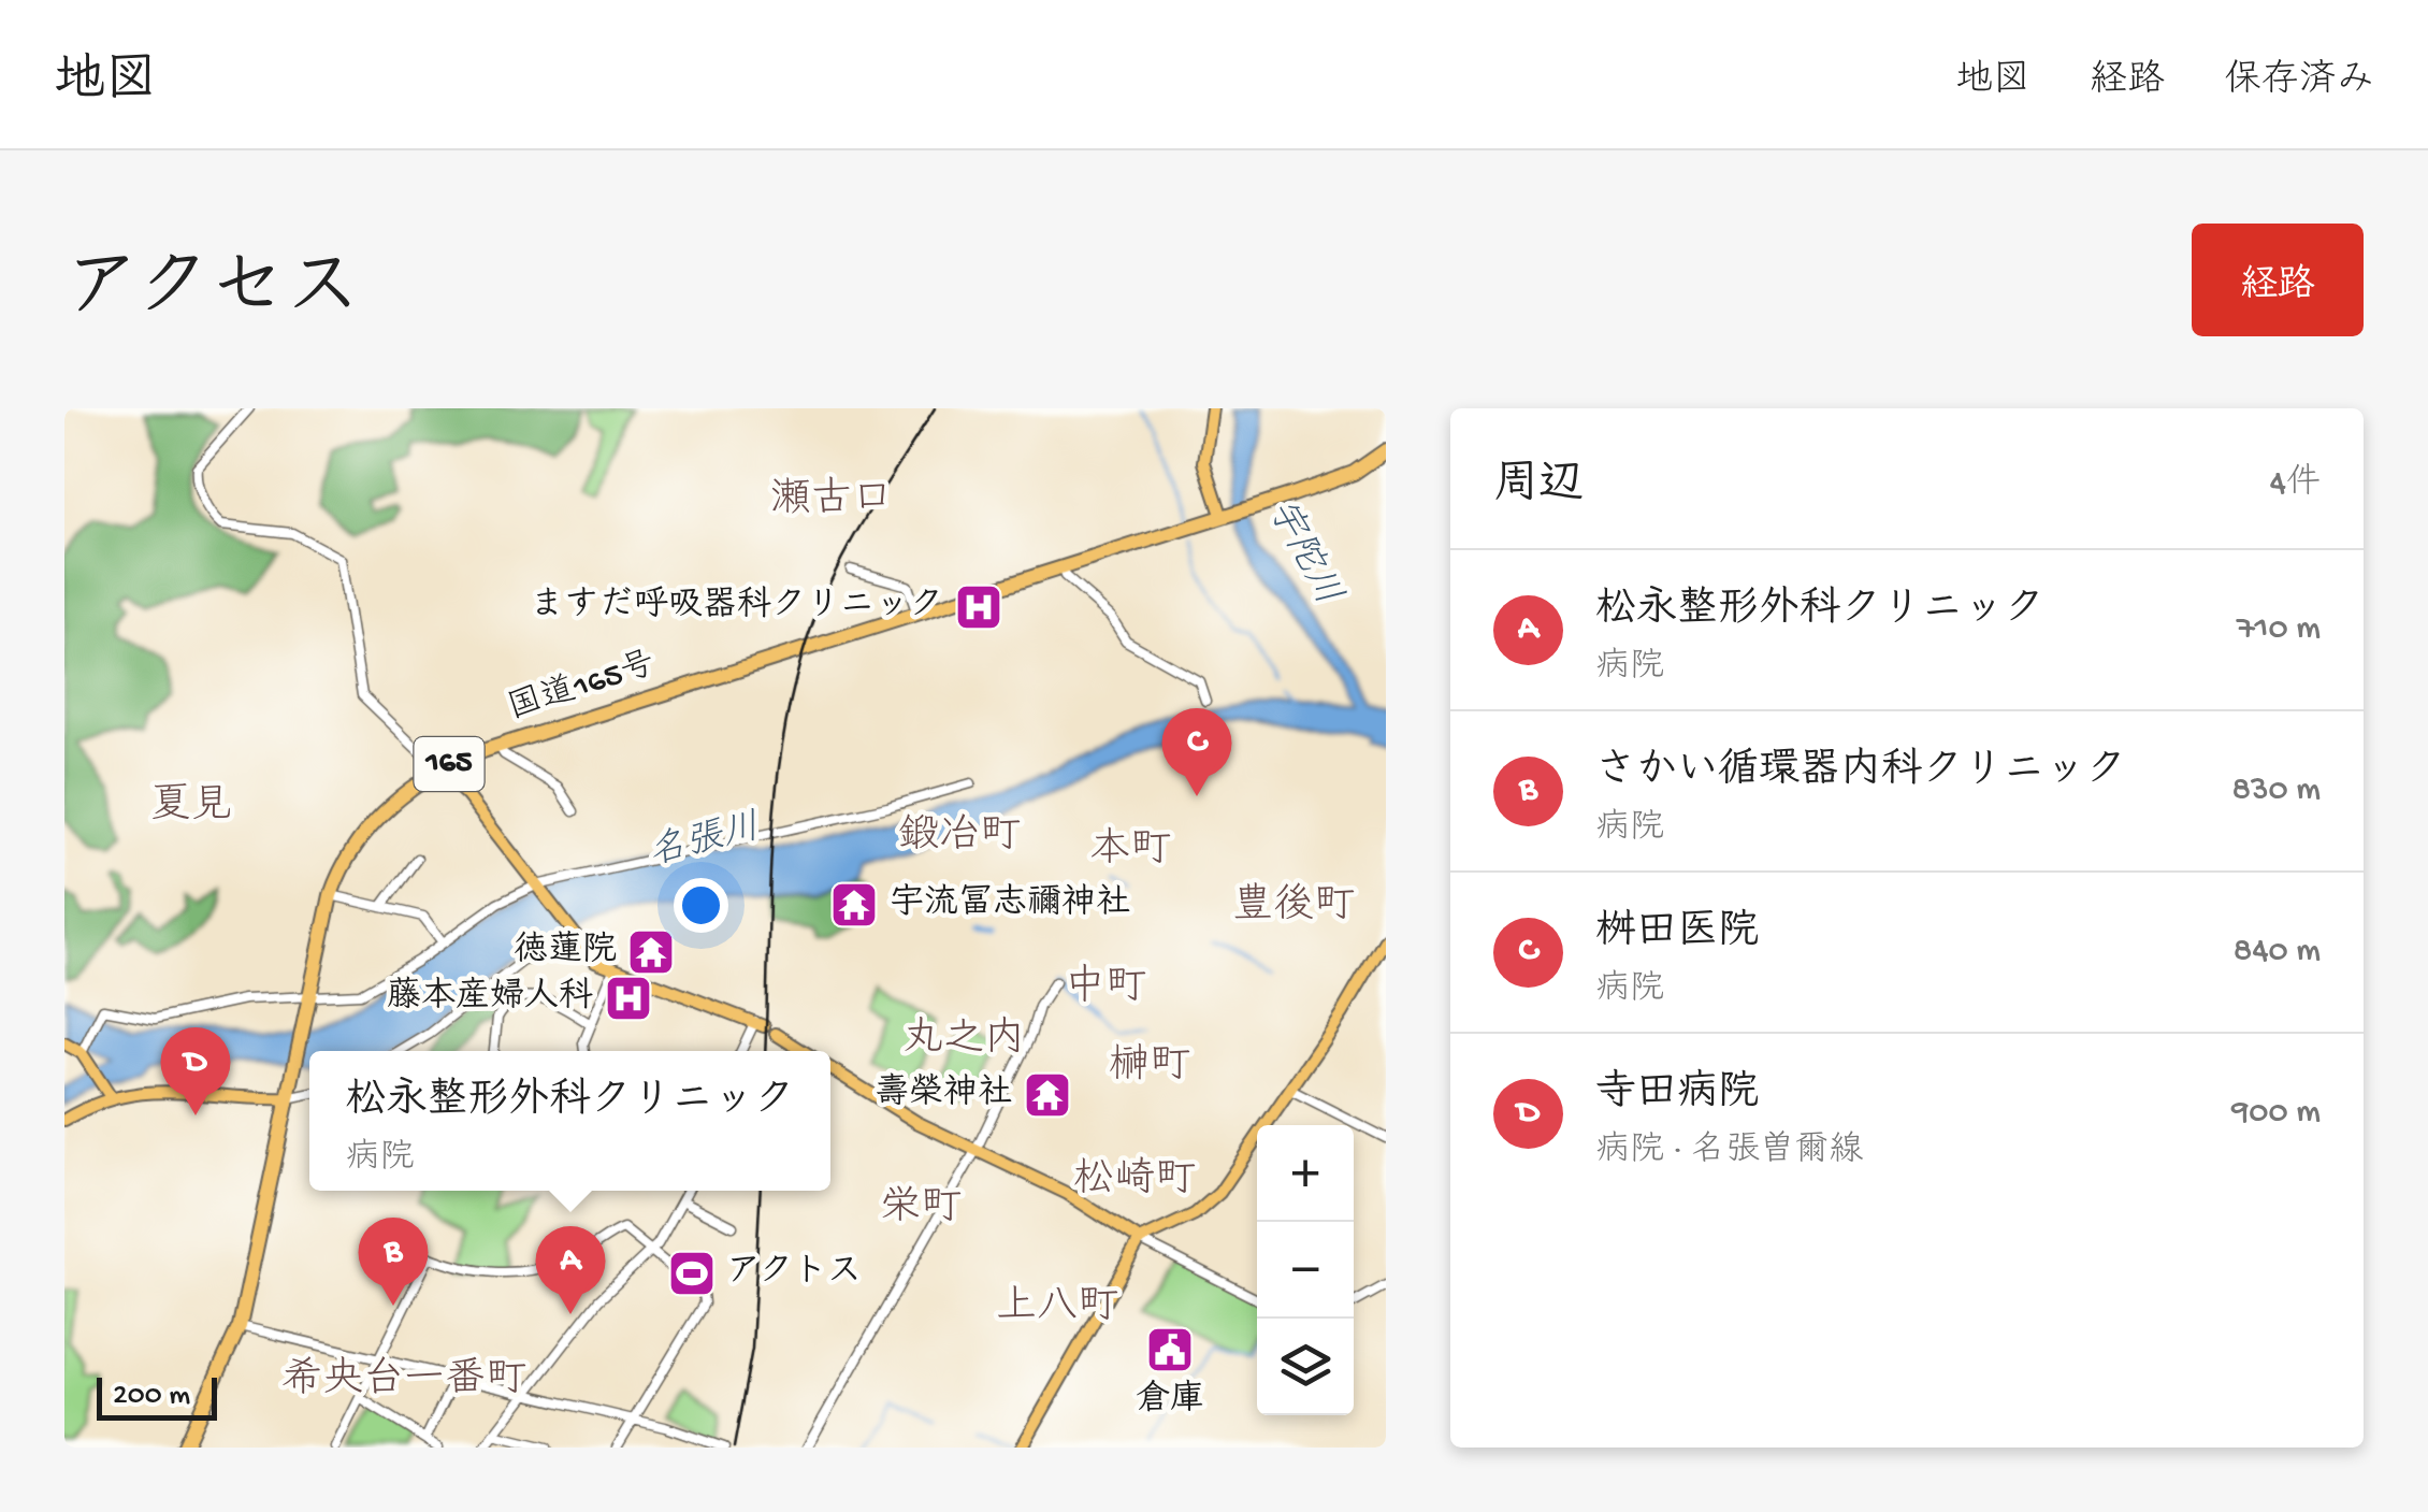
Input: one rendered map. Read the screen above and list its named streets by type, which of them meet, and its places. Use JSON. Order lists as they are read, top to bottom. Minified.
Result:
{"streets":{"highway":["国道165号","165"]},"districts":["瀬古口","夏見","鍛冶町","本町","豊後町","中町","丸之内","榊町","松崎町","栄町","上八町","希央台一番町"],"water":["宇陀川","名張川"],"places":{"hospital":["ますだ呼吸器科クリニック","藤本産婦人科"],"temple":["宇流冨志禰神社","徳蓮院","壽榮神社"],"sports":["アクトス"],"public building":["倉庫"]},"scale_bar":"200 m","page":{"header":"地図","nav":["地図","経路","保存済み"],"title":"アクセス","buttons":"経路","heading":["周辺","4件"],"list":[{"mark":"A","name":"松永整形外科クリニック","note":"病院","value":"710 m"},{"mark":"B","name":"さかい循環器内科クリニック","note":"病院","value":"830 m"},{"mark":"C","name":"桝田医院","note":"病院","value":"840 m"},{"mark":"D","name":"寺田病院","note":"病院 · 名張曽爾線","value":"900 m"}],"pins":["C","D","B","A"],"popup":["松永整形外科クリニック","病院"],"map_buttons":["+","−"],"scale":"200 m"}}
